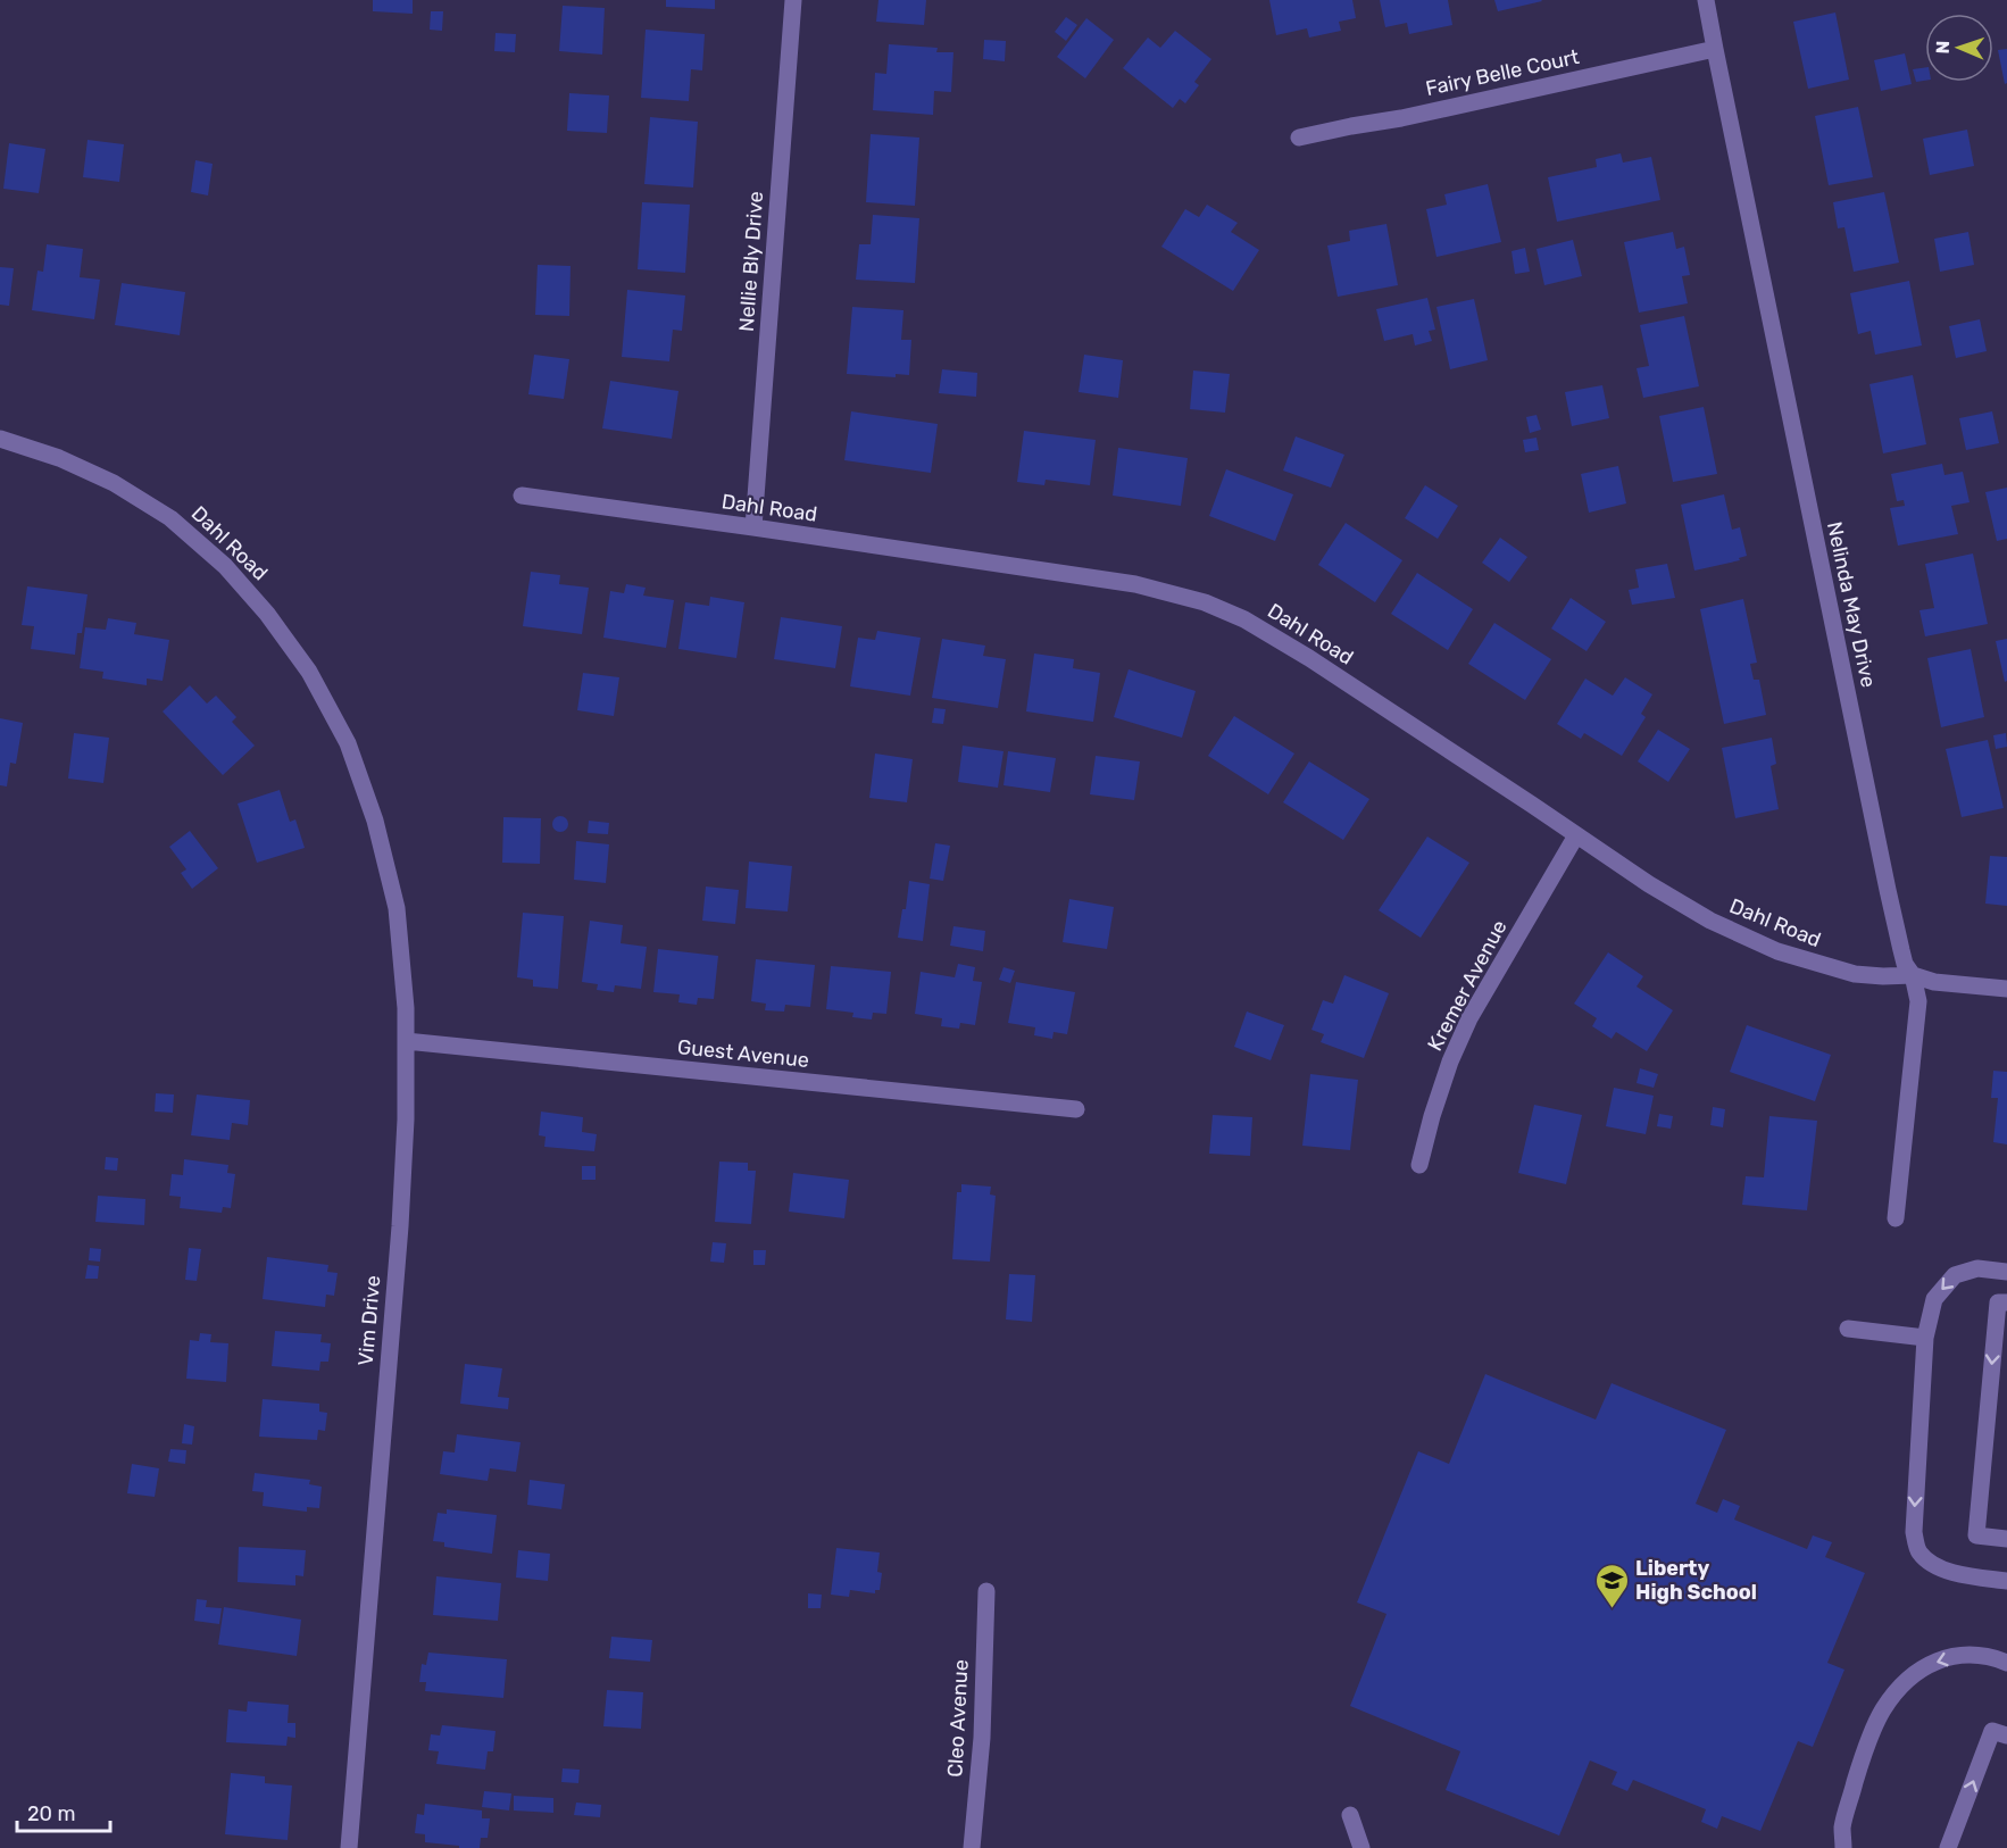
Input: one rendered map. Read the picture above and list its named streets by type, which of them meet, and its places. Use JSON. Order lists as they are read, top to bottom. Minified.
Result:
{"streets":{"street":["Fairy Belle Court","Nellie Bly Drive","Dahl Road","Nelinda May Drive","Kremer Avenue","Guest Avenue","Vim Drive","Cleo Avenue"]},"crossings":[["Fairy Belle Court","Nelinda May Drive"],["Nellie Bly Drive","Dahl Road"],["Dahl Road","Nelinda May Drive"],["Dahl Road","Kremer Avenue"],["Dahl Road","Vim Drive"],["Guest Avenue","Vim Drive"]],"places":{"school or university":["Liberty High School"]},"scale_bar":"20 m","north":"left"}
